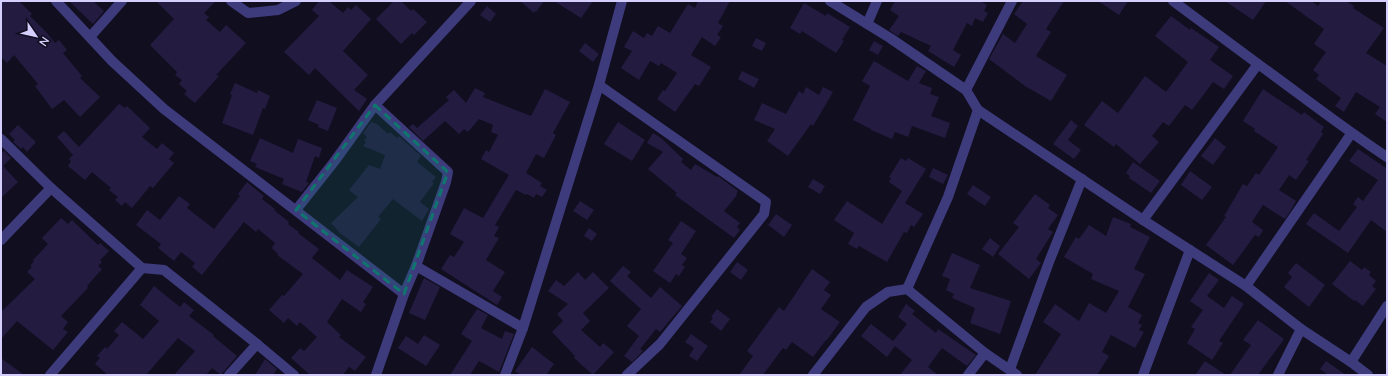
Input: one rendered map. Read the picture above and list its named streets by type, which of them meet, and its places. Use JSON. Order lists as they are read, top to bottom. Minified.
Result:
{"north":"bottom right"}
